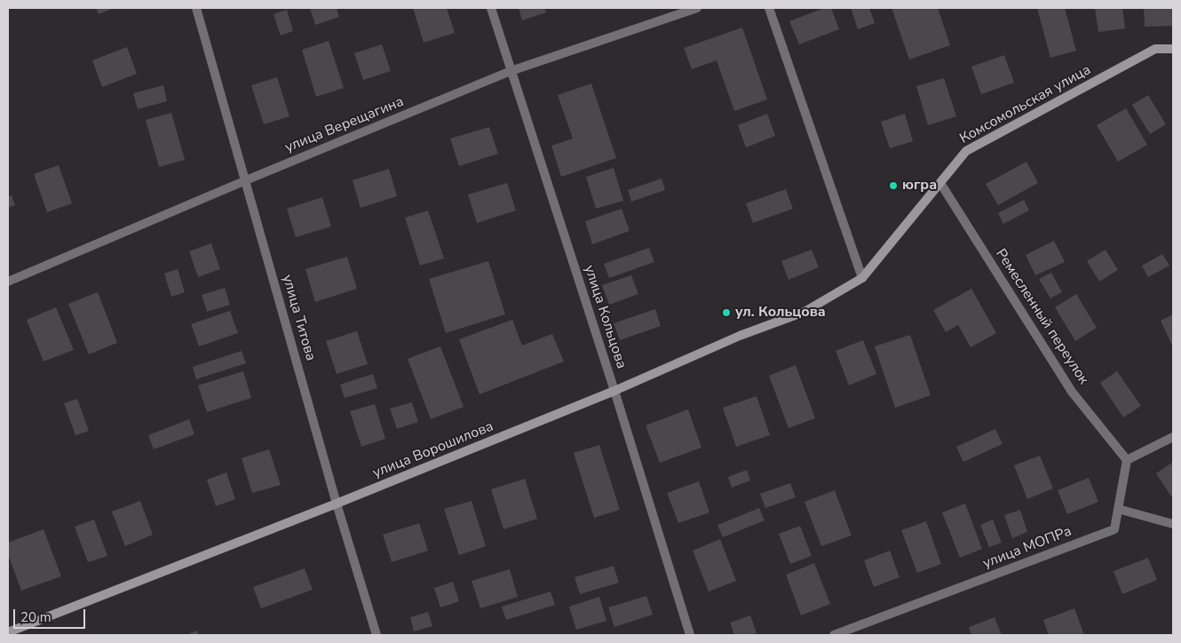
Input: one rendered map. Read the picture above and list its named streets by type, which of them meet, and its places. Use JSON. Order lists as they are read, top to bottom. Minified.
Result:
{"streets":{"main road":["Комсомольская улица","улица Ворошилова"],"street":["улица Верещагина","улица Кольцова","Ремесленный переулок","улица Титова","улица МОПРа"]},"crossings":[["Комсомольская улица","Ремесленный переулок"],["Комсомольская улица","улица Ворошилова"],["улица Верещагина","улица Кольцова"],["улица Верещагина","улица Титова"],["улица Кольцова","улица Ворошилова"],["Ремесленный переулок","улица МОПРа"],["улица Титова","улица Ворошилова"]],"places":["югра","ул. Кольцова"],"scale_bar":"20 m"}
